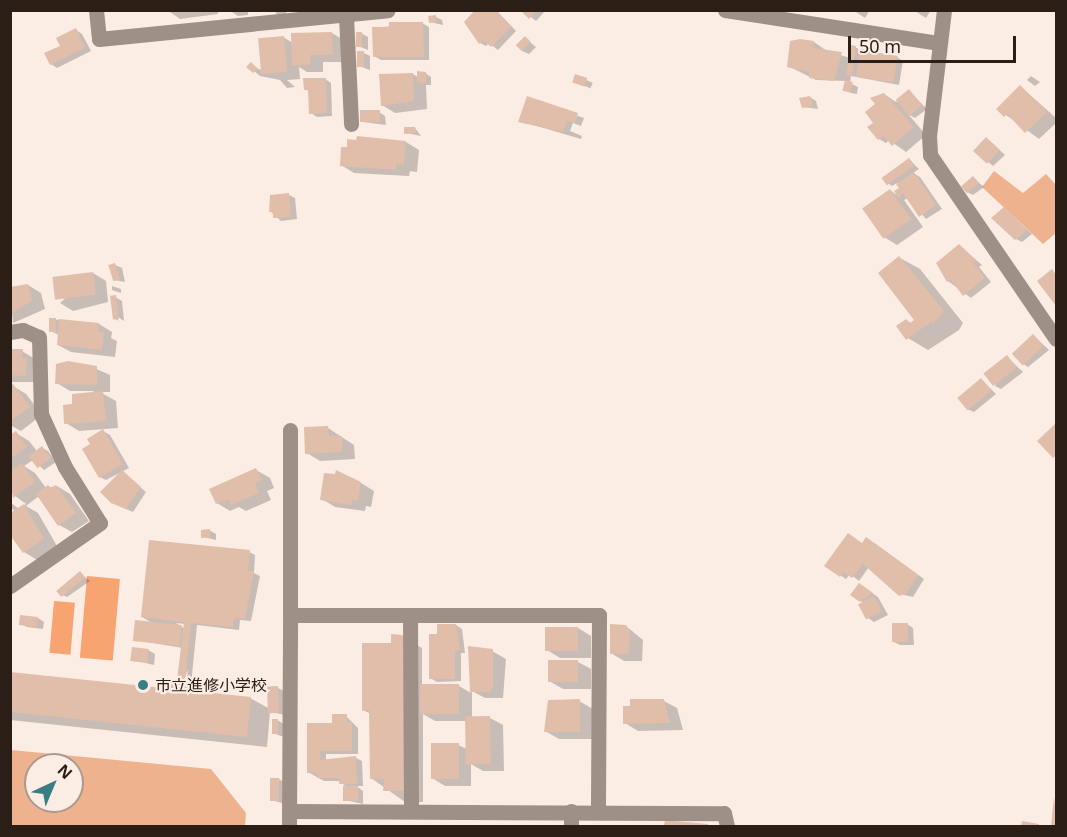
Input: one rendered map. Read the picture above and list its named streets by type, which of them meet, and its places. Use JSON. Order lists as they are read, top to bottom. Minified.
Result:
{"places":["市立進修小学校"],"scale_bar":"50 m","north":"top right"}
